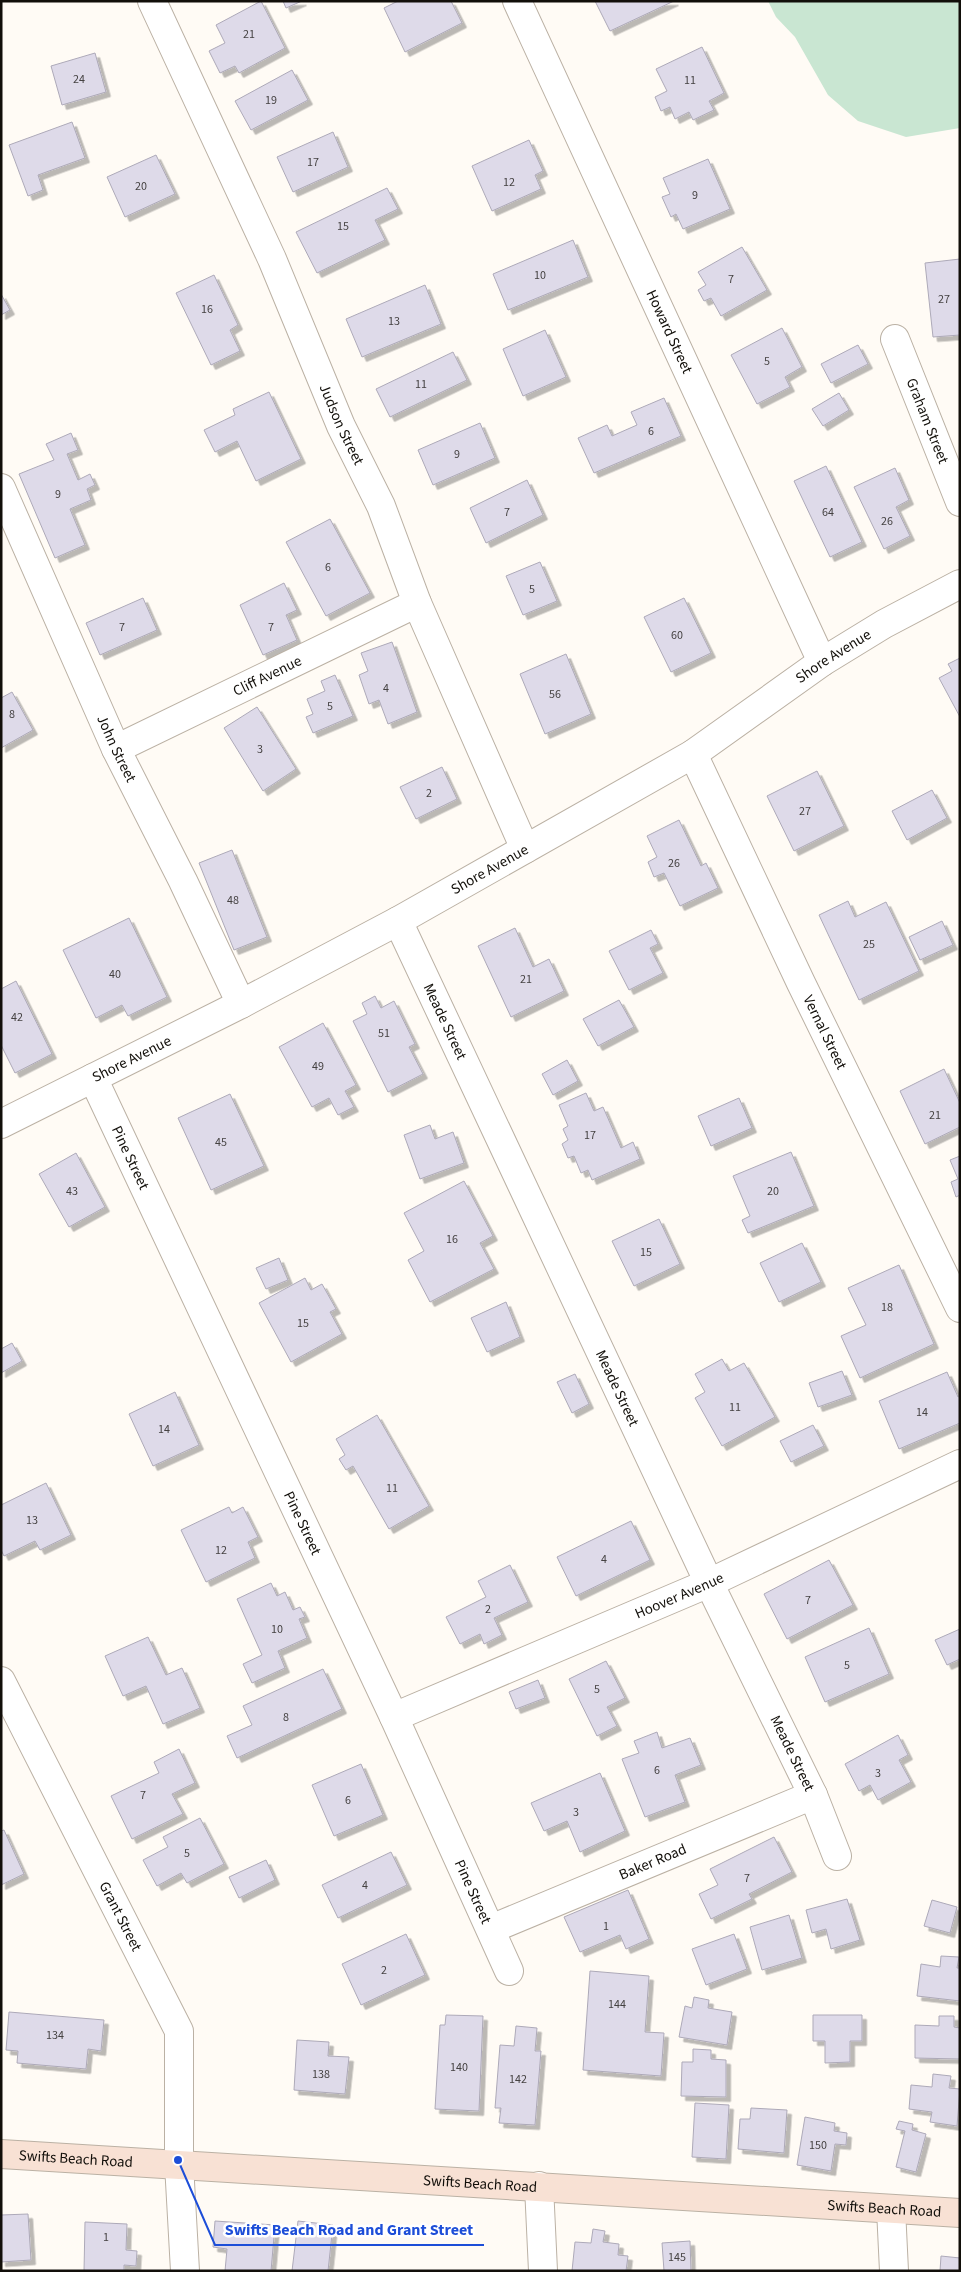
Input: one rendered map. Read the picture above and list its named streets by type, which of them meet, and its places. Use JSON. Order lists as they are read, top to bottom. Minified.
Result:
{"streets":{"street":["Howard Street","Graham Street","Judson Street","Shore Avenue","Cliff Avenue","John Street","Meade Street","Vernal Street","Pine Street","Hoover Avenue","Baker Road","Grant Street","Swifts Beach Road"]},"crossings":[["Howard Street","Shore Avenue"],["Judson Street","Shore Avenue"],["Judson Street","Cliff Avenue"],["Shore Avenue","John Street"],["Shore Avenue","Meade Street"],["Shore Avenue","Vernal Street"],["Shore Avenue","Pine Street"],["Cliff Avenue","John Street"],["Meade Street","Hoover Avenue"],["Meade Street","Baker Road"],["Pine Street","Hoover Avenue"],["Pine Street","Baker Road"],["Grant Street","Swifts Beach Road"]],"places":["Swifts Beach Road and Grant Street"],"house_numbers":["21","24","11","19","17","12","20","9","15","10","7","27","16","13","5","11","6","9","9","7","64","26","6","5","7","7","60","4","56","5","8","3","2","27","26","48","25","40","21","42","51","49","21","17","45","43","20","16","15","18","15","11","14","14","11","13","12","4","7","2","10","5","5","8","6","3","7","6","3","5","7","4","1","2","144","134","140","138","142","150","1","145"]}
